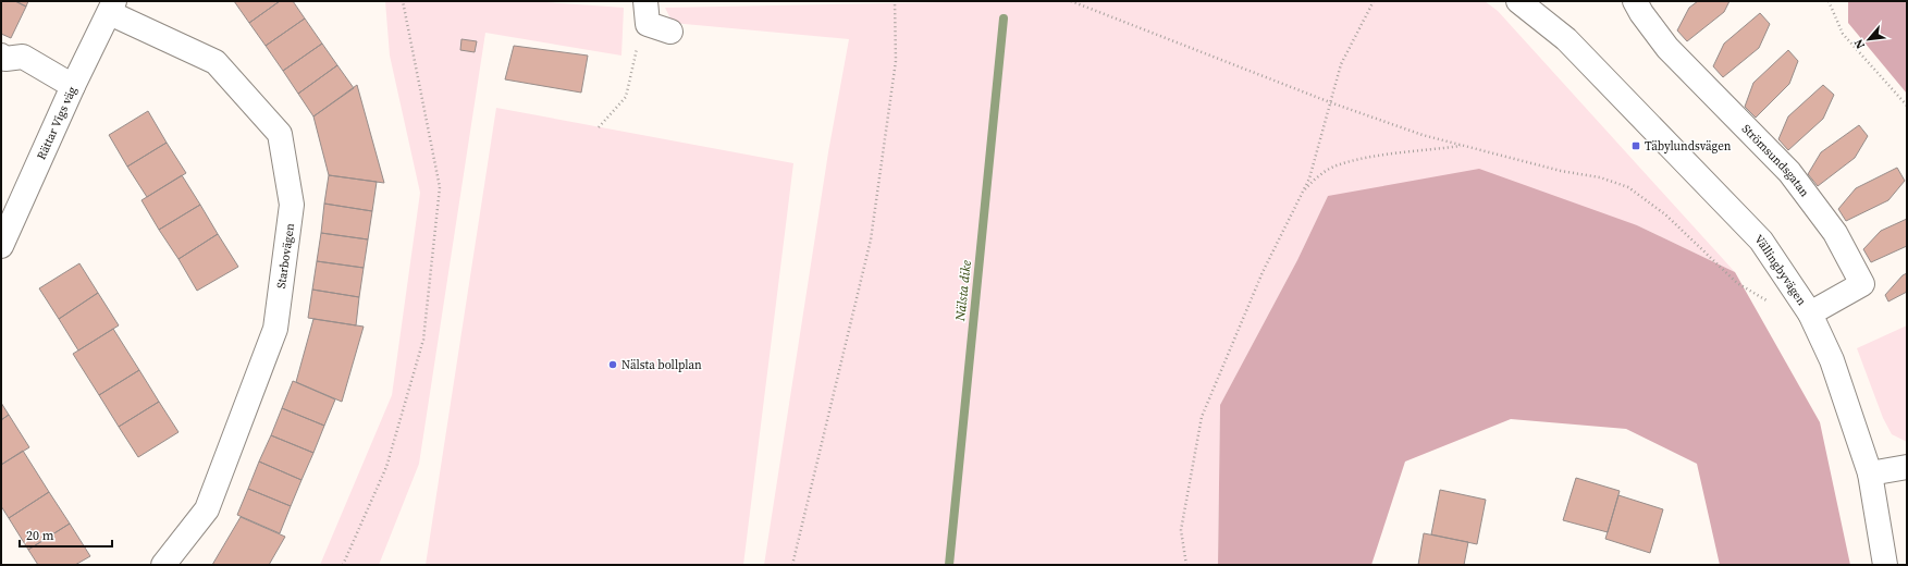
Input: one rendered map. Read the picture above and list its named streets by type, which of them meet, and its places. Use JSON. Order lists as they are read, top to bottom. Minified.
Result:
{"streets":{"street":["Rättar Vigs väg","Strömsundsgatan","Starbovägen","Vällingbyvägen"]},"crossings":[["Rättar Vigs väg","Starbovägen"],["Strömsundsgatan","Vällingbyvägen"]],"water":["Nälsta dike"],"places":{"transit":["Täbylundsvägen"],"other":["Nälsta bollplan"]},"scale_bar":"20 m","north":"bottom left"}
